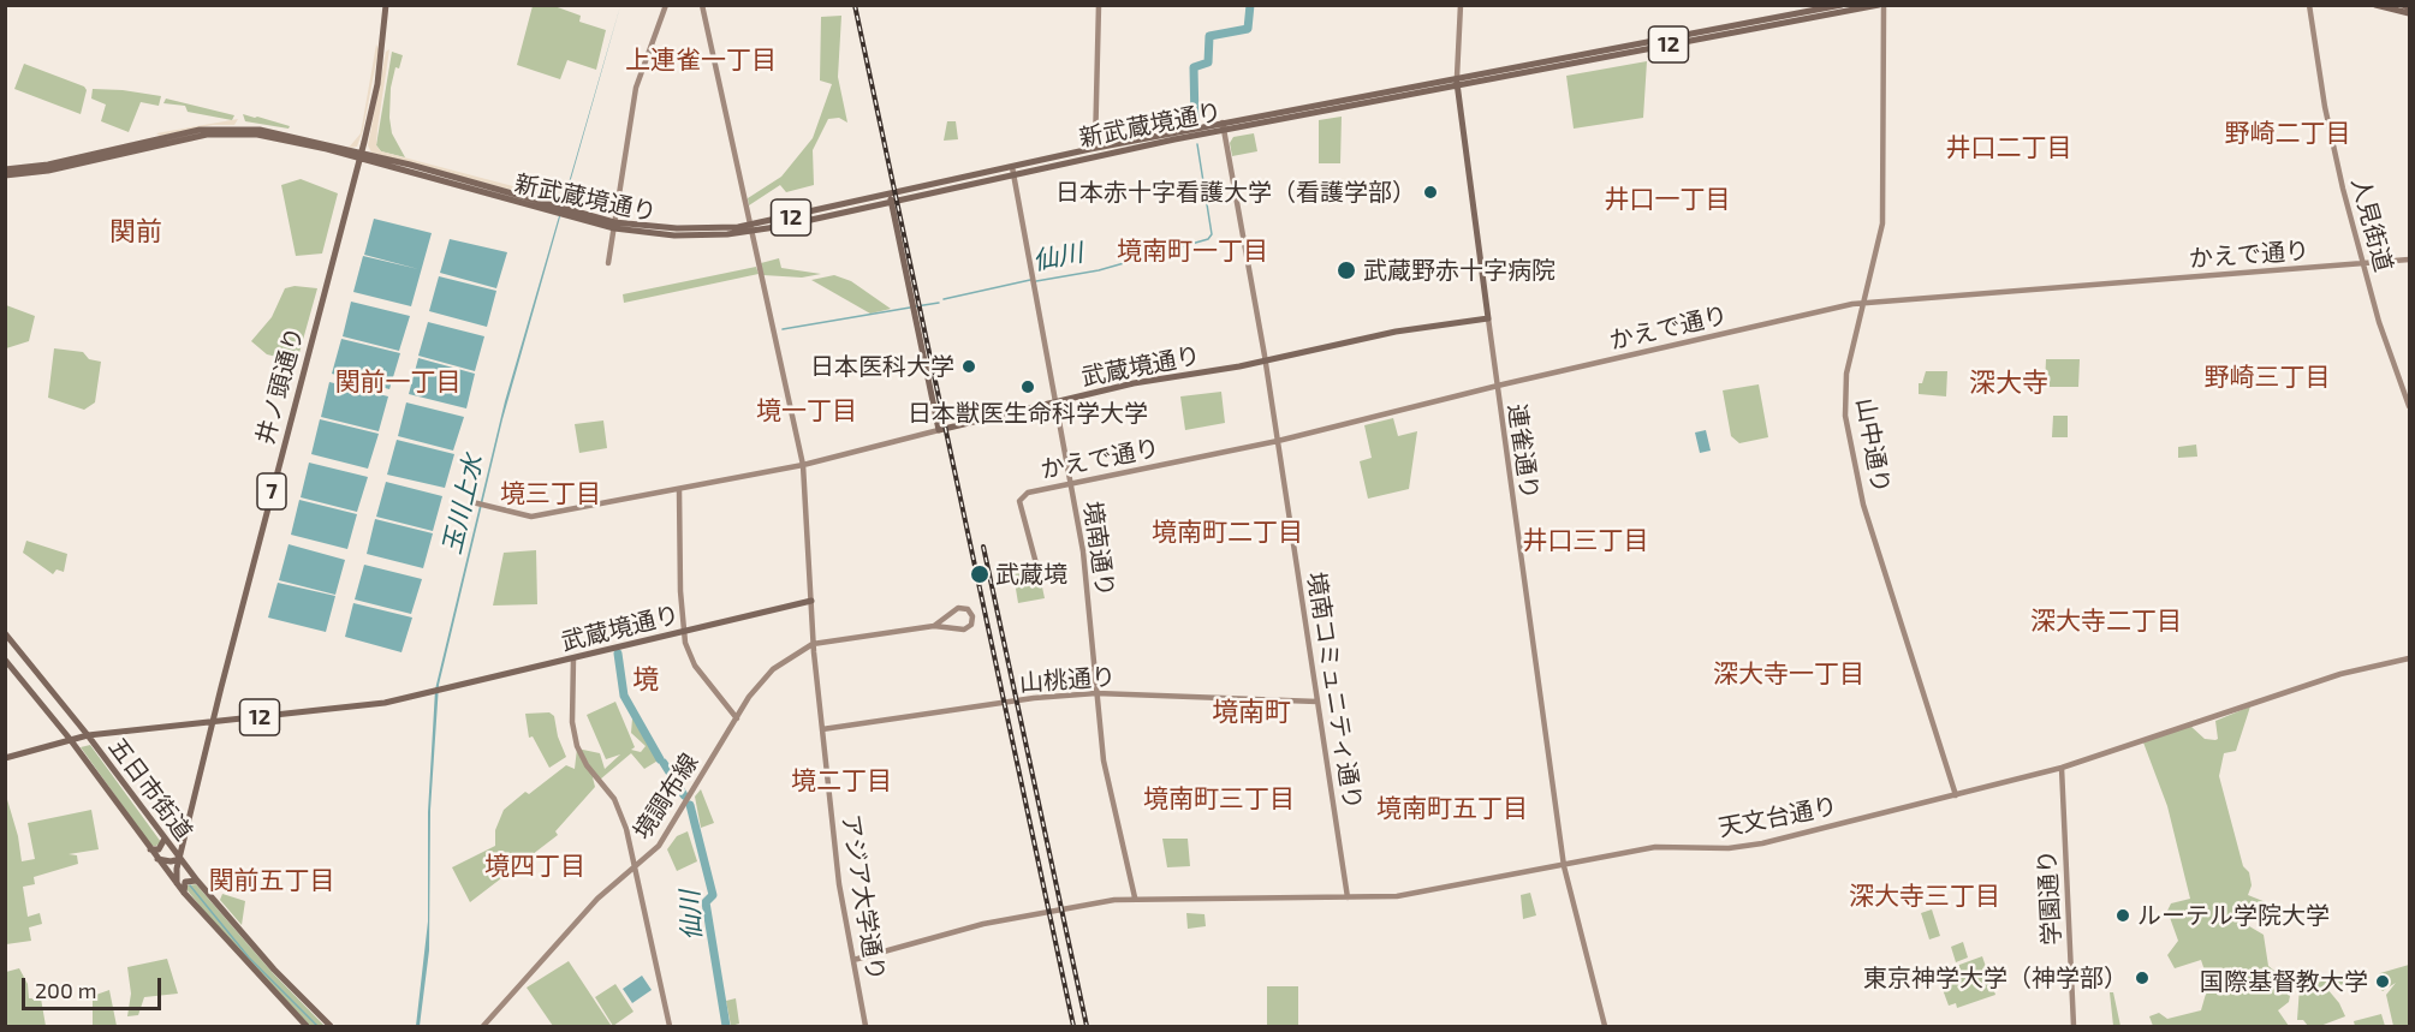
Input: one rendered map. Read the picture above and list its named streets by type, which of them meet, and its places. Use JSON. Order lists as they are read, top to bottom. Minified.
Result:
{"streets":{"main road":["12","新武蔵境通り","武蔵境通り","井ノ頭通り","連雀通り","7","五日市街道"],"street":["人見街道","かえで通り","山中通り","境南通り","山桃通り","境南コミュニティ通り","境調布線","天文台通り","アジア大学通り","学園通り"]},"crossings":[["12","新武蔵境通り"],["12","武蔵境通り"],["12","井ノ頭通り"],["12","山中通り"],["12","連雀通り"],["12","五日市街道"],["新武蔵境通り","井ノ頭通り"],["新武蔵境通り","連雀通り"],["新武蔵境通り","境南通り"],["新武蔵境通り","境南コミュニティ通り"],["人見街道","かえで通り"],["かえで通り","山中通り"],["かえで通り","連雀通り"],["かえで通り","境南通り"],["かえで通り","境南コミュニティ通り"],["武蔵境通り","井ノ頭通り"],["武蔵境通り","連雀通り"],["武蔵境通り","境南通り"],["武蔵境通り","境南コミュニティ通り"],["井ノ頭通り","7"],["井ノ頭通り","五日市街道"],["山中通り","天文台通り"],["連雀通り","天文台通り"],["7","五日市街道"],["境南通り","山桃通り"],["山桃通り","境南コミュニティ通り"],["山桃通り","アジア大学通り"],["境南コミュニティ通り","天文台通り"],["境調布線","アジア大学通り"],["天文台通り","アジア大学通り"],["天文台通り","学園通り"]],"districts":["上連雀一丁目","野崎二丁目","井口二丁目","井口一丁目","関前","境南町一丁目","野崎三丁目","関前一丁目","深大寺","境一丁目","境三丁目","境南町二丁目","井口三丁目","深大寺二丁目","深大寺一丁目","境","境南町","境二丁目","境南町三丁目","境南町五丁目","境四丁目","関前五丁目","深大寺三丁目"],"water":["仙川","玉川上水"],"places":["日本赤十字看護大学（看護学部）","武蔵野赤十字病院","日本医科大学","日本獣医生命科学大学","武蔵境","ルーテル学院大学","東京神学大学（神学部）","国際基督教大学"],"scale_bar":"200 m"}
